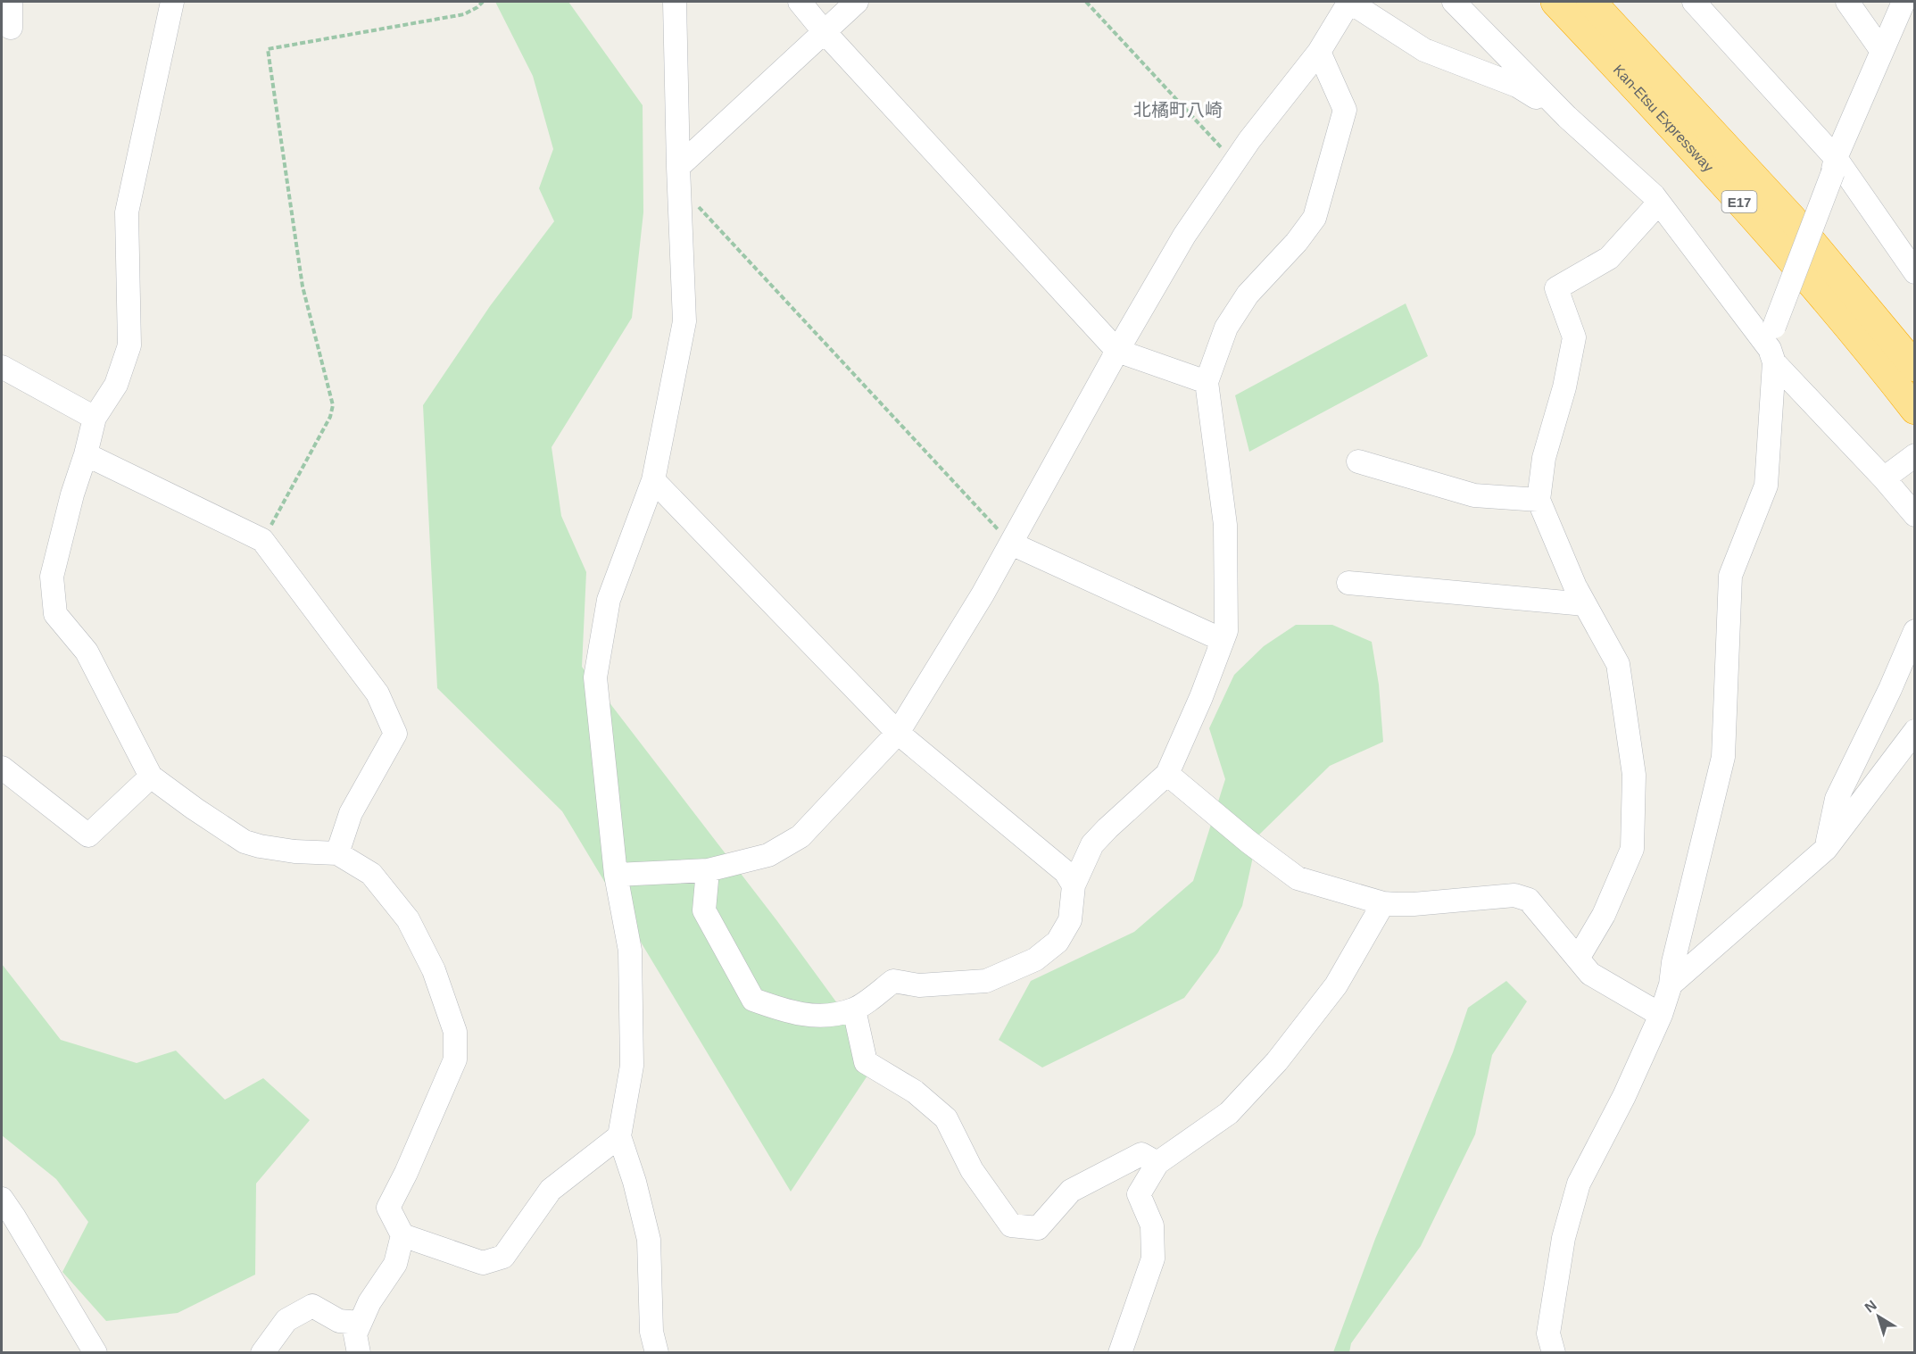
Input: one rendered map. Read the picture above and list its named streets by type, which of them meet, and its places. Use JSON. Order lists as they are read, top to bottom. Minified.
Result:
{"streets":{"highway":["Kan-Etsu Expressway","E17"]},"districts":["北橘町八崎"],"north":"top left"}
